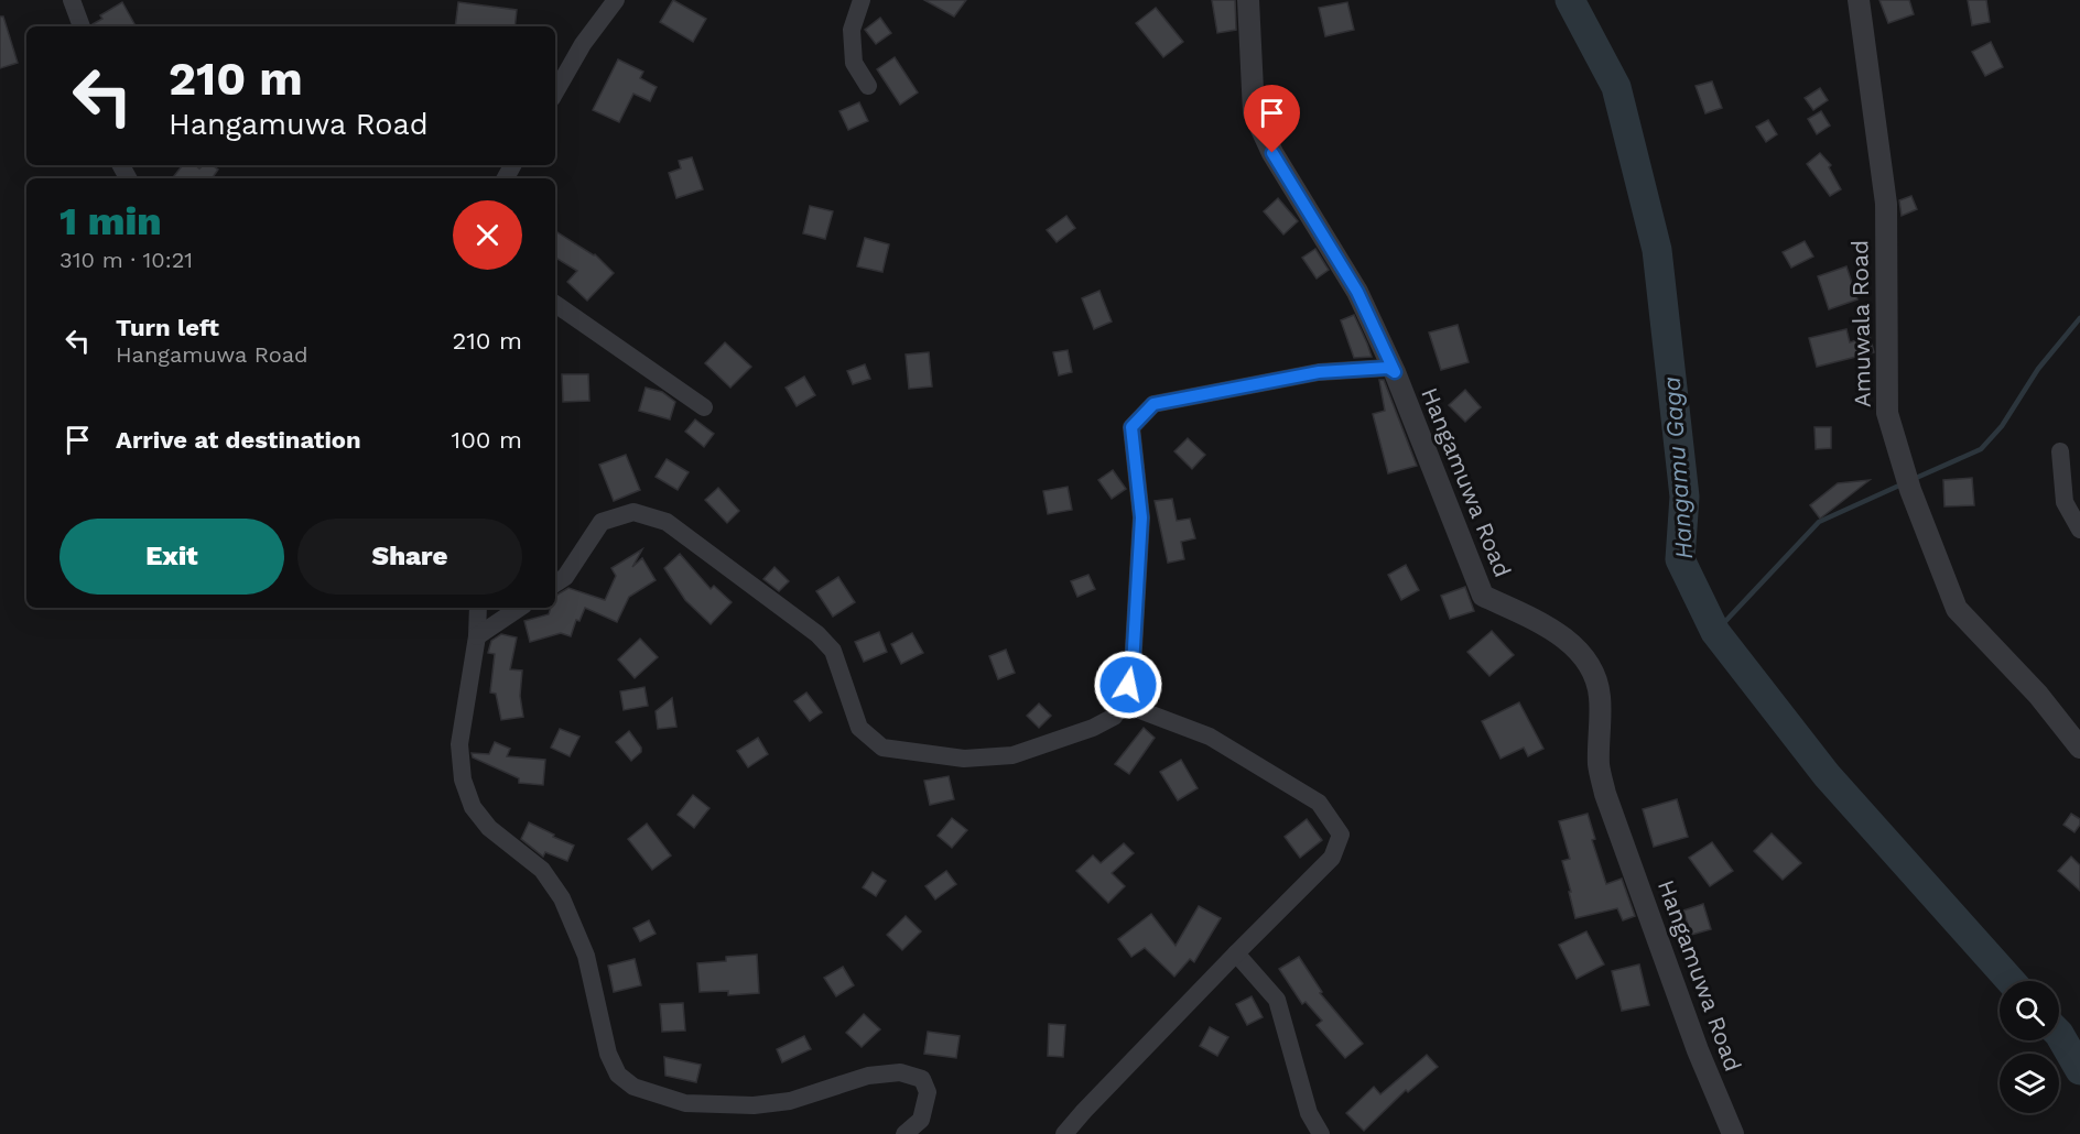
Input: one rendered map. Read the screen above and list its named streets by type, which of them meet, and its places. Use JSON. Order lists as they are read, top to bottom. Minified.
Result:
{"streets":{"street":["Amuwala Road","Hangamuwa Road"]},"water":["Hangamu Gaga"],"page":{"turn":["210 m","Hangamuwa Road"],"heading":["1 min","310 m · 10:21"],"list":[{"name":"Turn left","note":"Hangamuwa Road","value":"210 m"},{"name":"Arrive at destination","value":"100 m"}],"buttons":["Exit","Share"]}}
